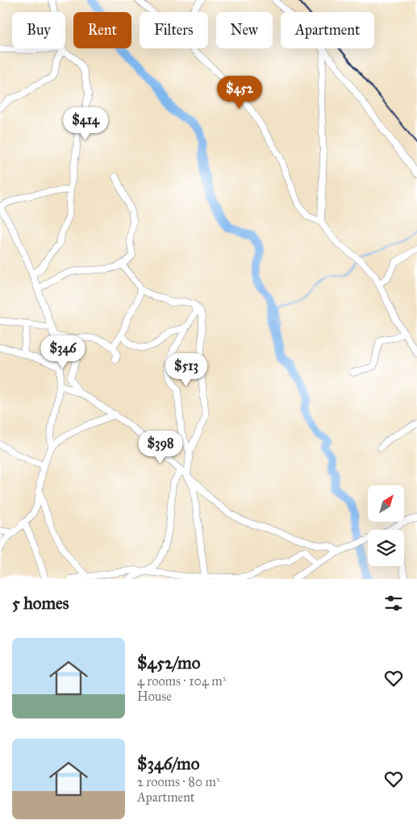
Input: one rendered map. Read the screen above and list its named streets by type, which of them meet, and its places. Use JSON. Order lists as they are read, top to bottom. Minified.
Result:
{"north":"top right","page":{"chip":["Buy","Rent","Filters","New","Apartment"],"price":["$452","$414","$346","$513","$398"],"heading":"5 homes","list":[{"name":"$452/mo","note":"4 rooms · 104 m² · House"},{"name":"$346/mo","note":"2 rooms · 80 m² · Apartment"}]}}
